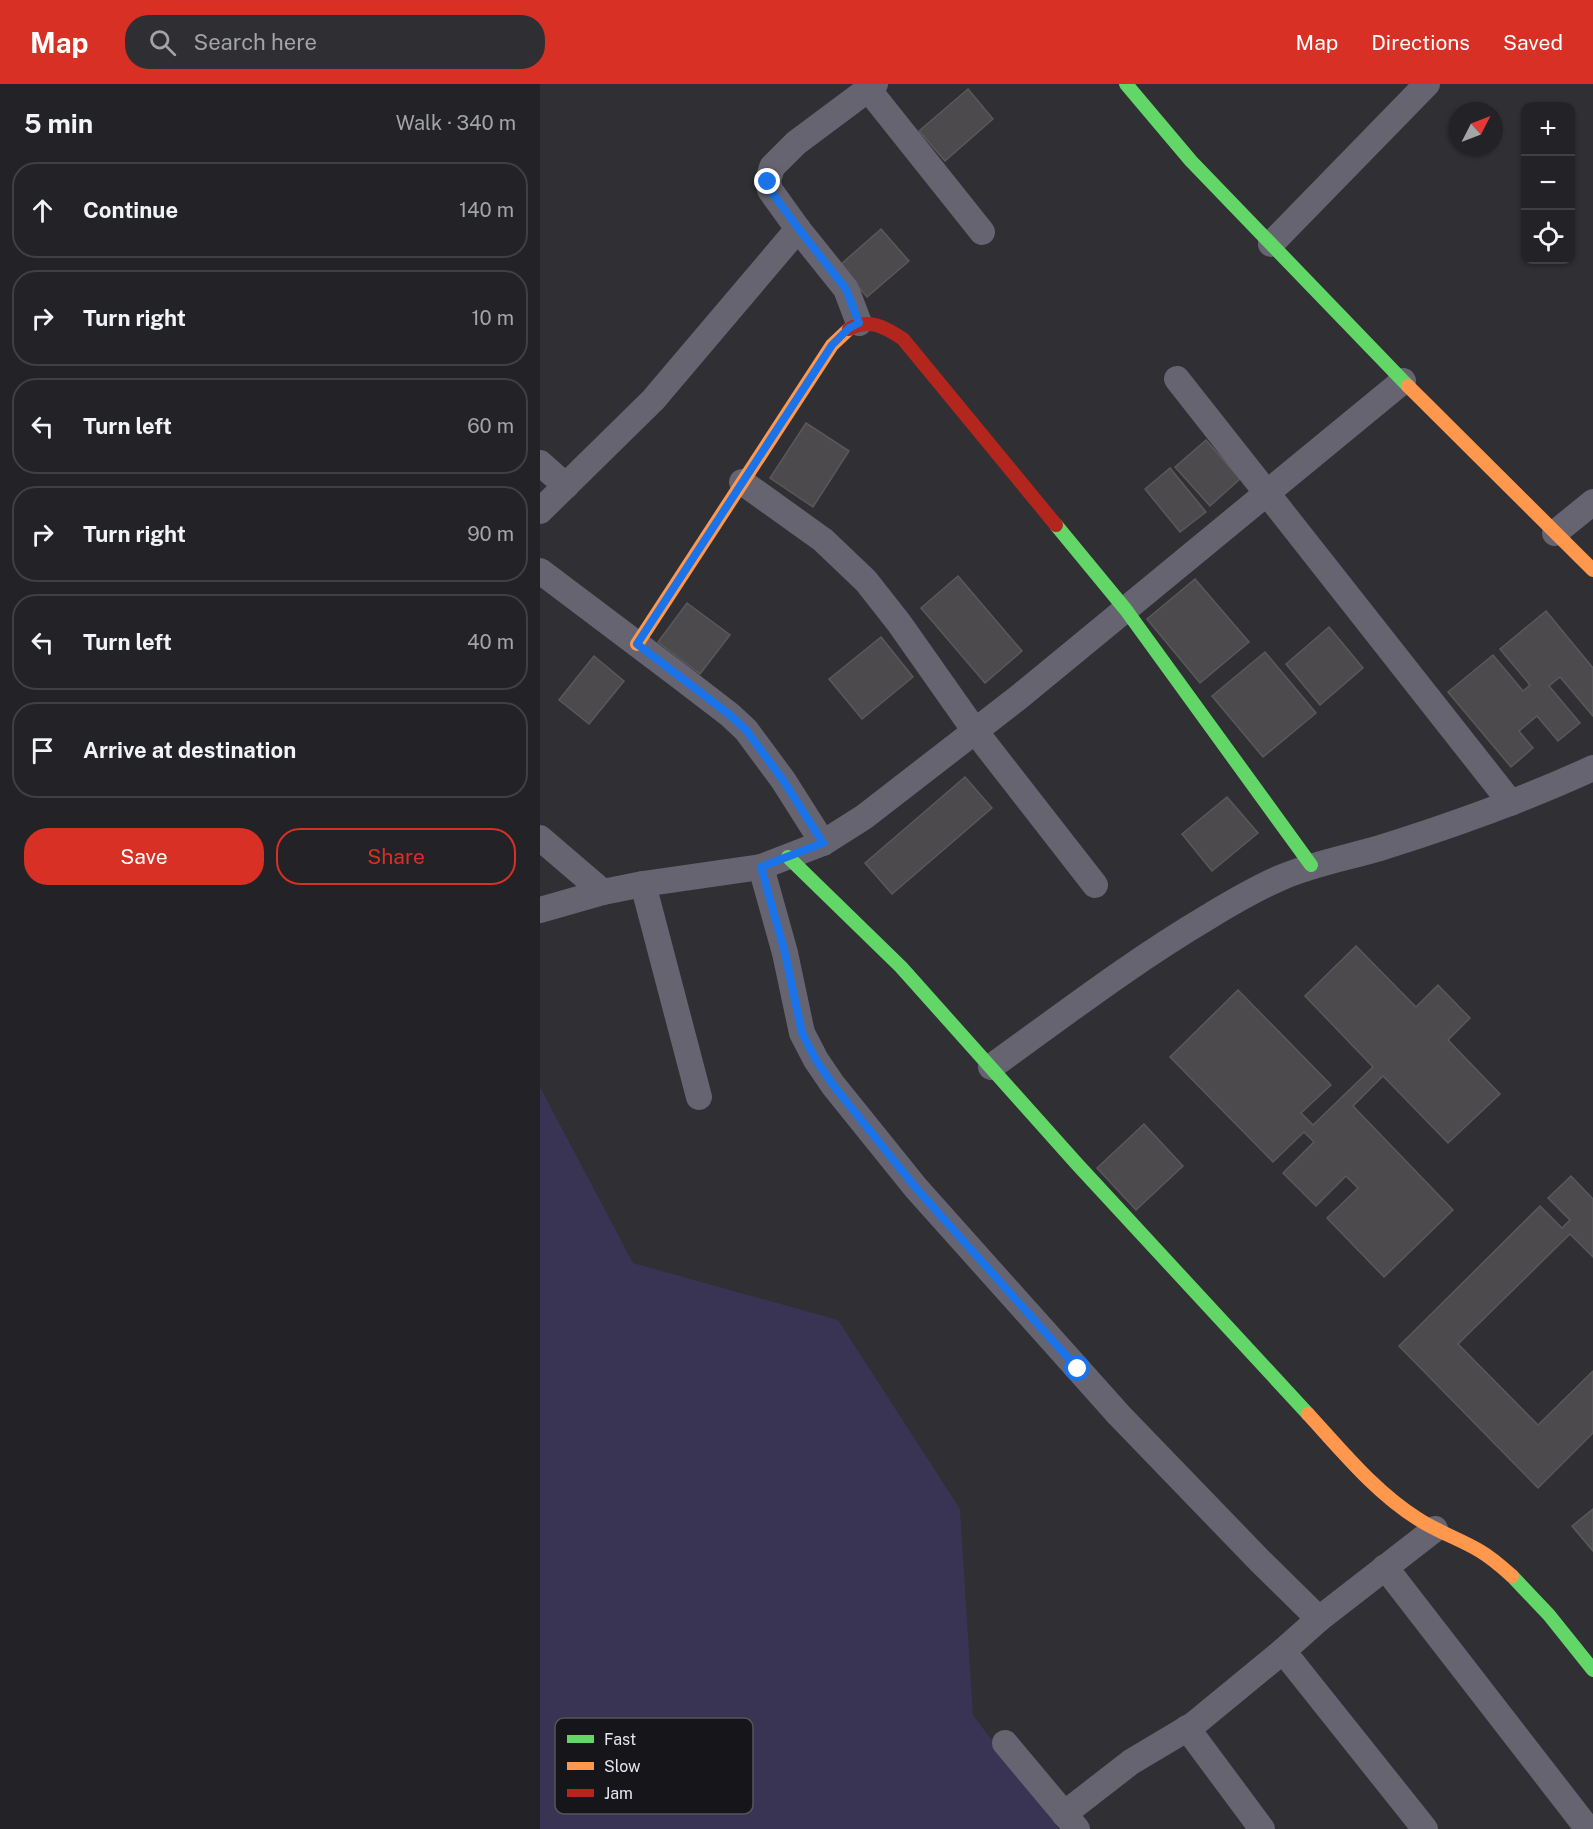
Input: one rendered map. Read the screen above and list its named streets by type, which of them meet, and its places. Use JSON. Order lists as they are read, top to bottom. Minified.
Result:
{"legend":["Fast","Slow","Jam"],"north":"top right","page":{"header":"Map","search":"Search here","nav":["Map","Directions","Saved"],"heading":["5 min","Walk · 340 m"],"map_buttons":["+","−"],"list":[["Continue","140 m"],["Turn right","10 m"],["Turn left","60 m"],["Turn right","90 m"],["Turn left","40 m"],"Arrive at destination"],"buttons":["Save","Share"]}}
